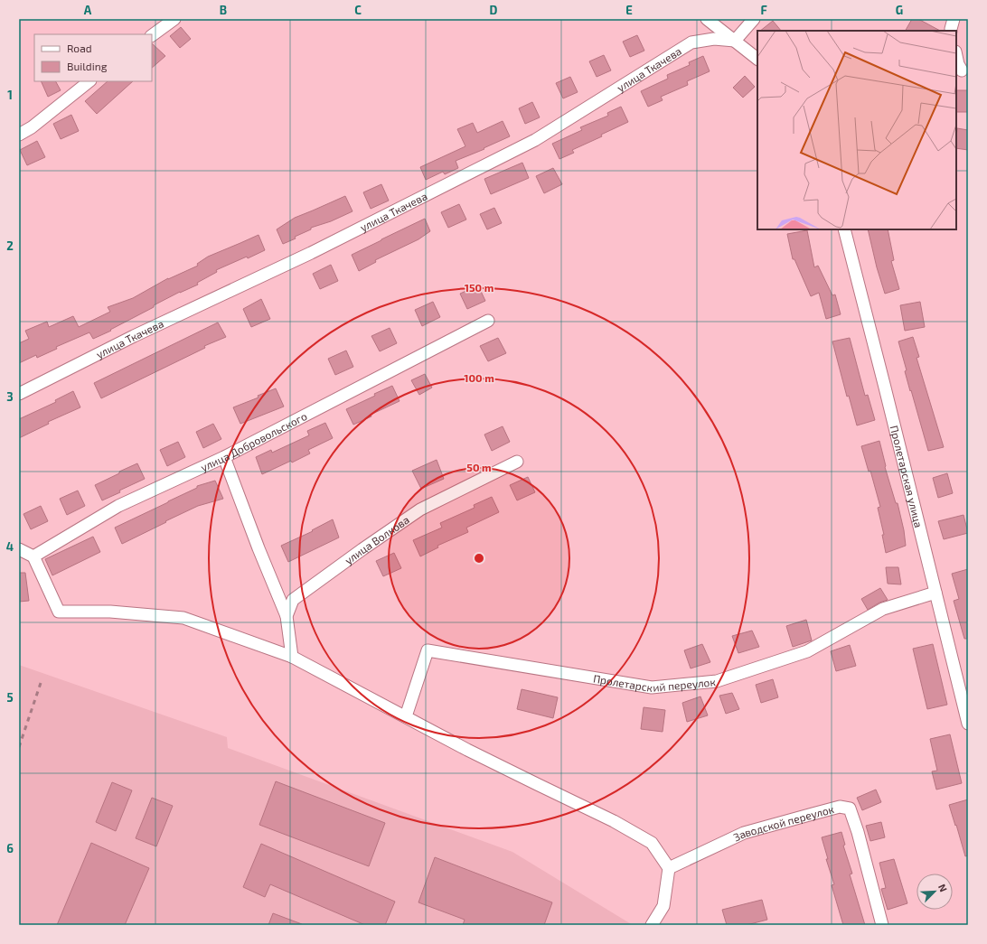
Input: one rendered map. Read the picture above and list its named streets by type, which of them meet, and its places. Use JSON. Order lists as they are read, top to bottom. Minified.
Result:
{"streets":{"street":["улица Ткачева","улица Добровольского","Пролетарская улица","улица Волкова","Пролетарский переулок","Заводской переулок"]},"crossings":[["Пролетарская улица","Пролетарский переулок"]],"legend":["Road","Building"],"north":"top right","grid":{"columns":["A","B","C","D","E","F","G"],"rows":["1","2","3","4","5","6"]},"rings":["150 m","100 m","50 m"]}
